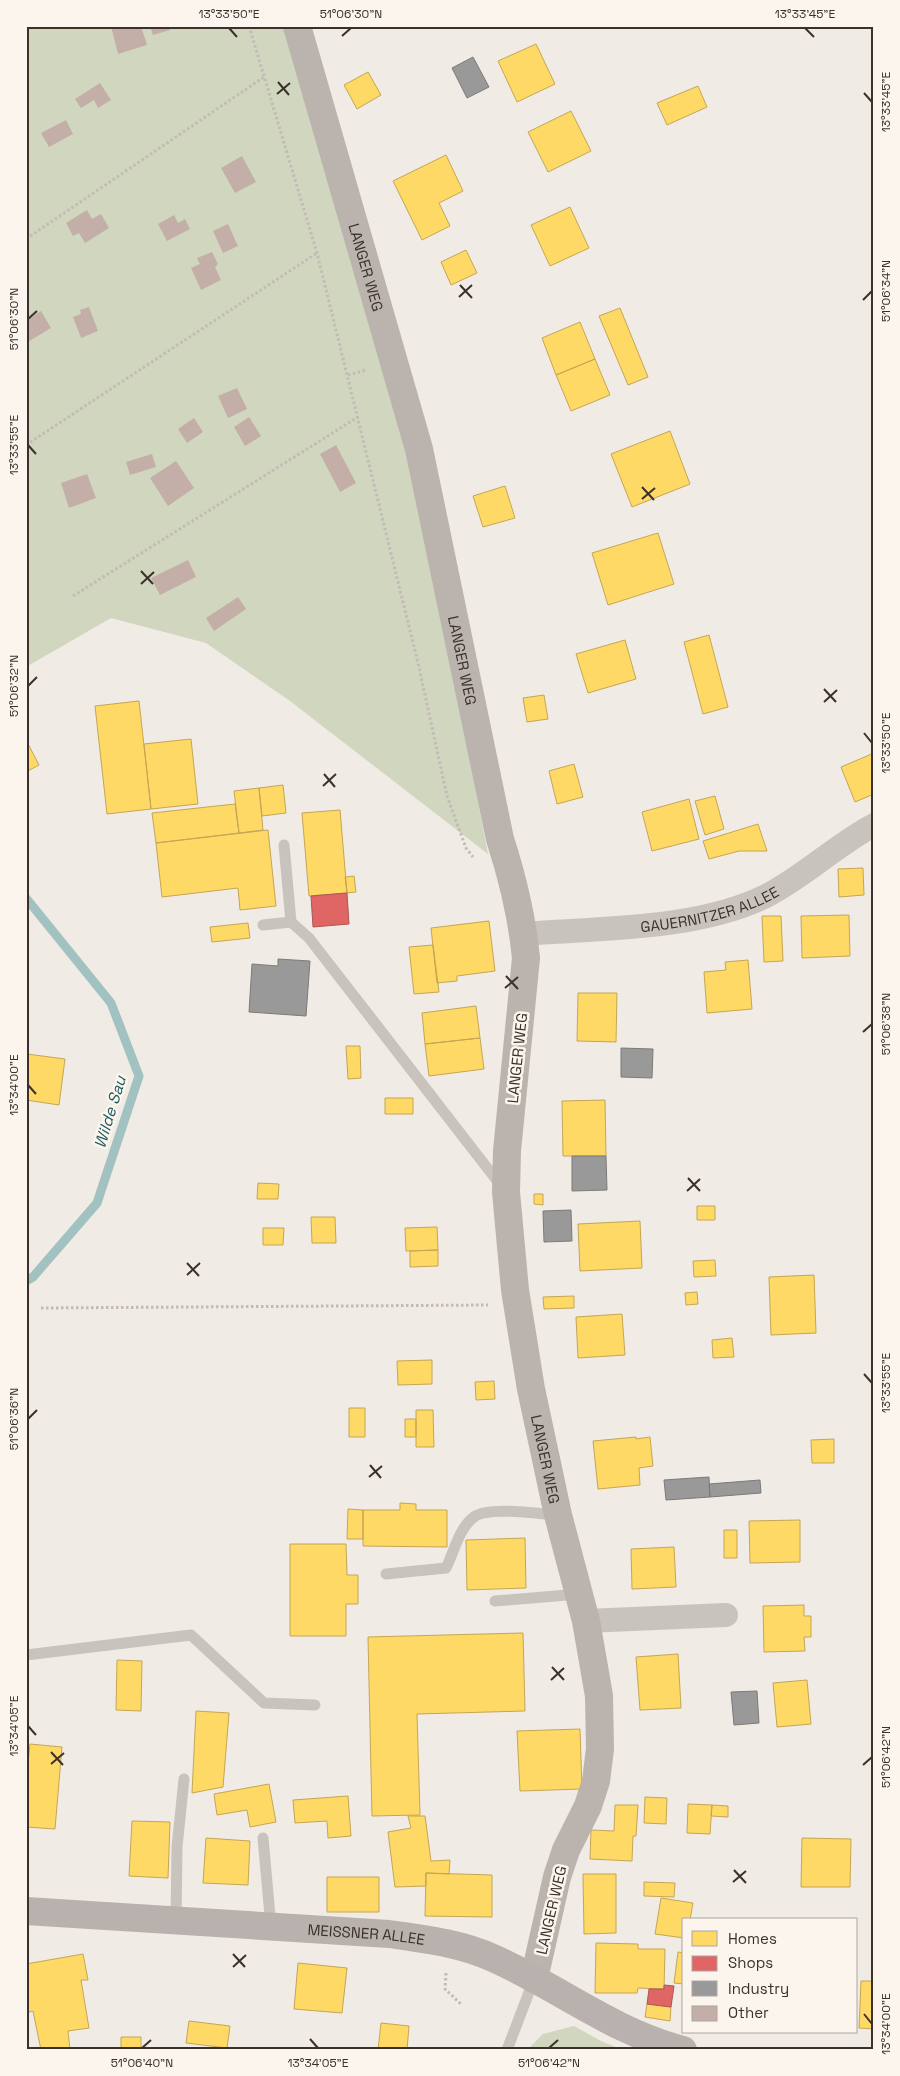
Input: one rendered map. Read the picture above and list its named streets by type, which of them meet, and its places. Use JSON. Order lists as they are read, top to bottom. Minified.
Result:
{"streets":{"main road":["MEISSNER ALLEE"],"street":["LANGER WEG","GAUERNITZER ALLEE"]},"crossings":[["LANGER WEG","GAUERNITZER ALLEE"],["LANGER WEG","MEISSNER ALLEE"]],"water":["Wilde Sau"],"legend":["Homes","Shops","Industry","Other"],"coordinates":["13°33'50\"E","51°06'30\"N","13°33'45\"E","51°06'34\"N","13°33'55\"E","51°06'32\"N","51°06'38\"N","13°34'00\"E","51°06'36\"N","13°34'05\"E","51°06'42\"N","51°06'40\"N"]}
